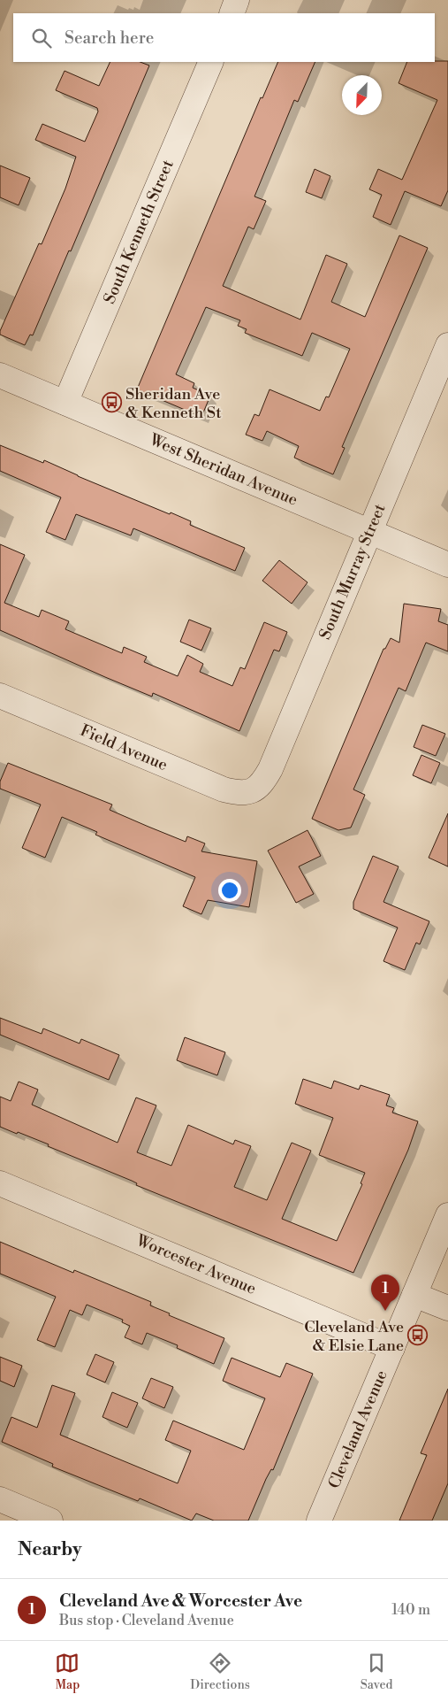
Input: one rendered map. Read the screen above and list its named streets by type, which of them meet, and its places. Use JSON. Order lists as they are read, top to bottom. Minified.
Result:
{"streets":{"street":["South Kenneth Street","West Sheridan Avenue","South Murray Street","Field Avenue","Worcester Avenue","Cleveland Avenue"]},"crossings":[["South Kenneth Street","West Sheridan Avenue"],["West Sheridan Avenue","South Murray Street"],["South Murray Street","Field Avenue"],["Worcester Avenue","Cleveland Avenue"]],"places":{"bus stop":["Sheridan Ave & Kenneth St","Cleveland Ave & Elsie Lane"]},"north":"bottom left","page":{"search":"Search here","pins":"1","heading":"Nearby","list":[{"mark":"1","name":"Cleveland Ave & Worcester Ave","note":"Bus stop · Cleveland Avenue","value":"140 m"}],"nav":["Map","Directions","Saved"]}}
